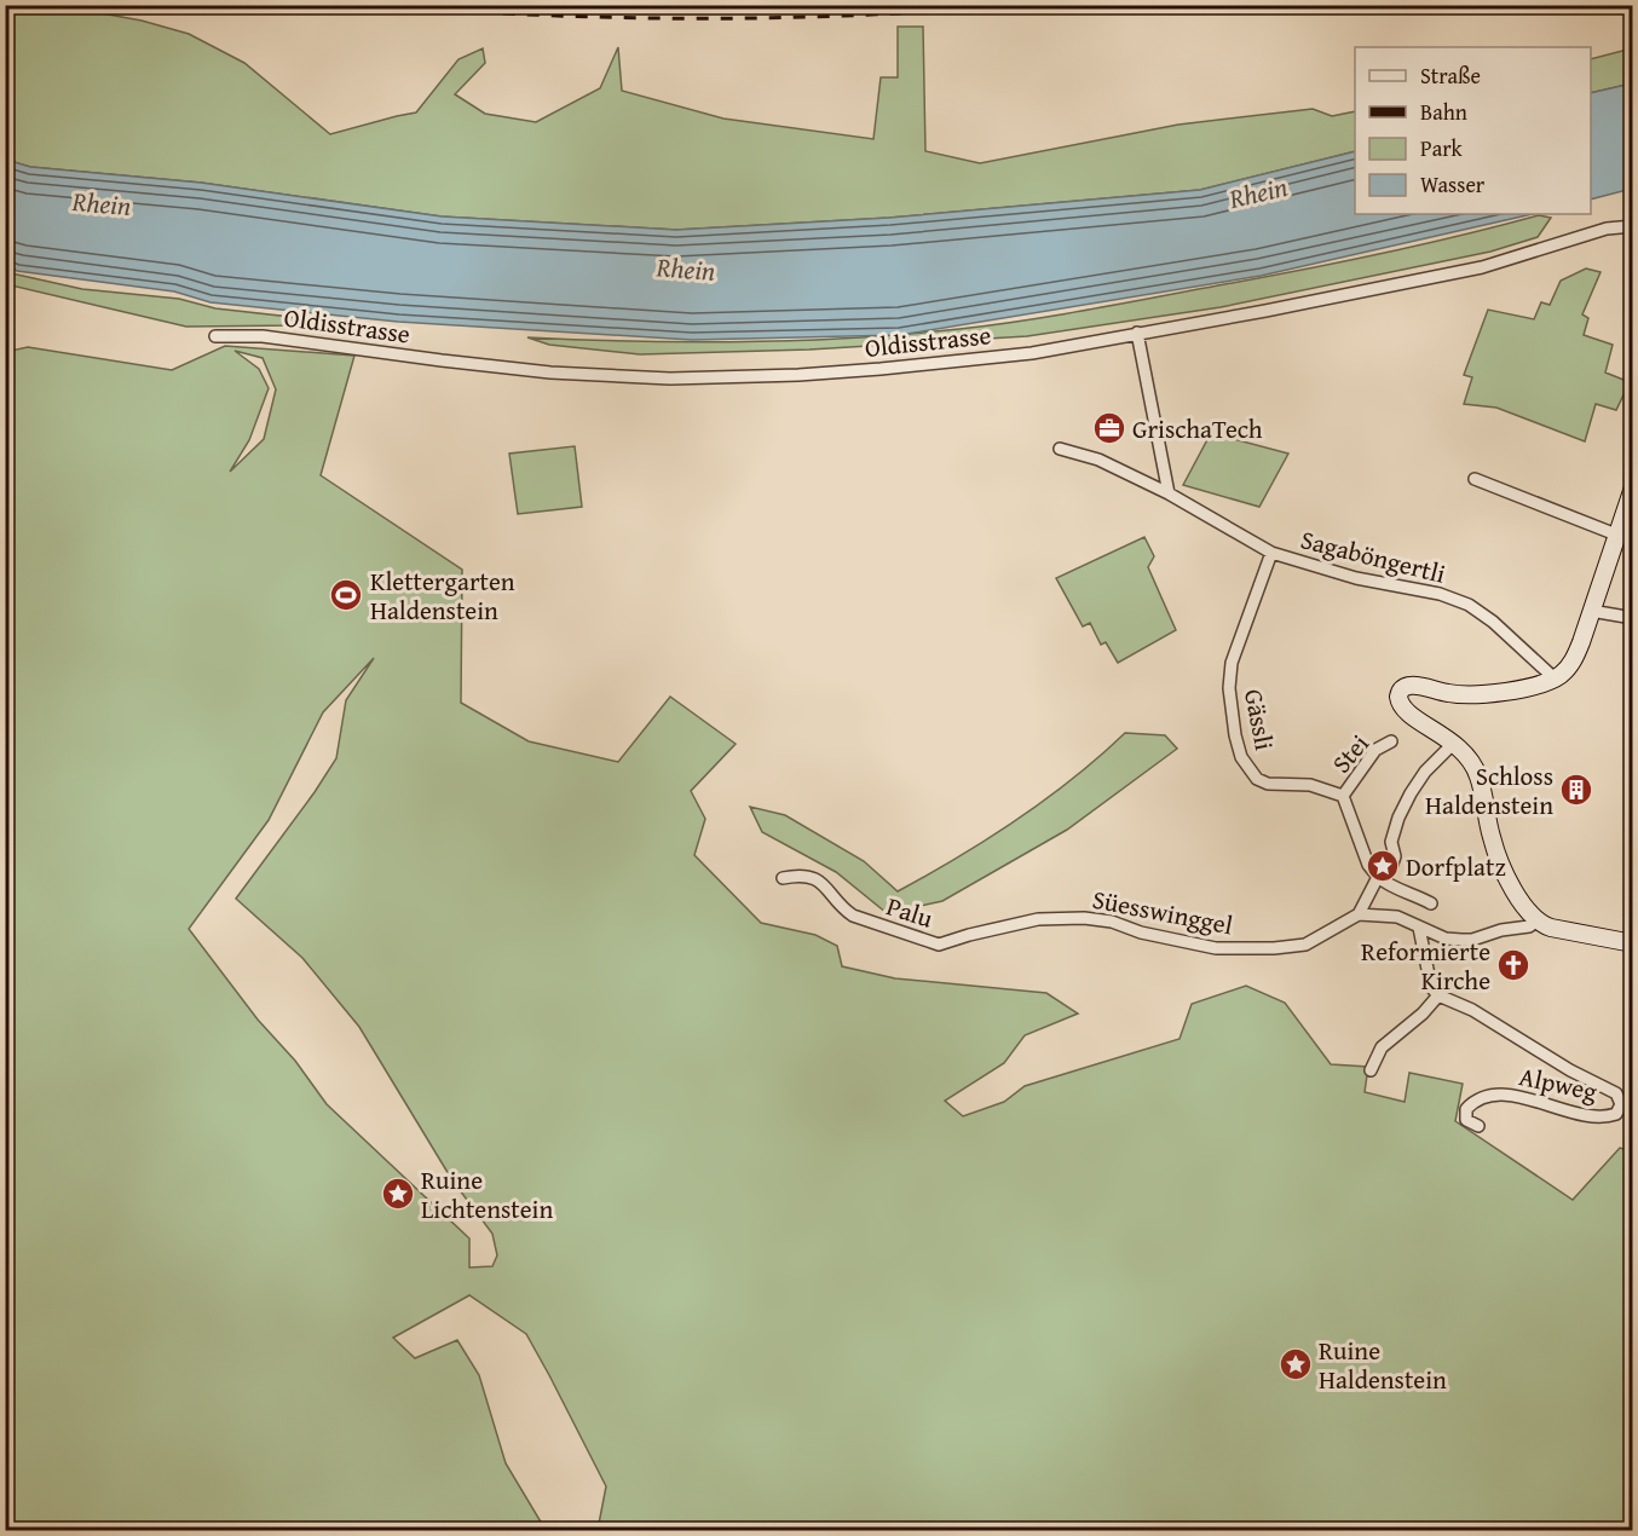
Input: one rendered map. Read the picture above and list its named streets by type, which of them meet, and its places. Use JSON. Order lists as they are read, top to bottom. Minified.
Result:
{"streets":{"street":["Oldisstrasse","Sagaböngertli","Gässli","Stei","Palu","Süesswinggel","Alpweg"]},"crossings":[["Sagaböngertli","Gässli"],["Gässli","Stei"],["Palu","Süesswinggel"]],"water":["Rhein"],"places":{"office":["GrischaTech"],"sports":["Klettergarten Haldenstein"],"building":["Schloss Haldenstein"],"place":["Dorfplatz","Ruine Lichtenstein","Ruine Haldenstein"],"church":["Reformierte Kirche"]},"legend":["Straße","Bahn","Park","Wasser"]}
